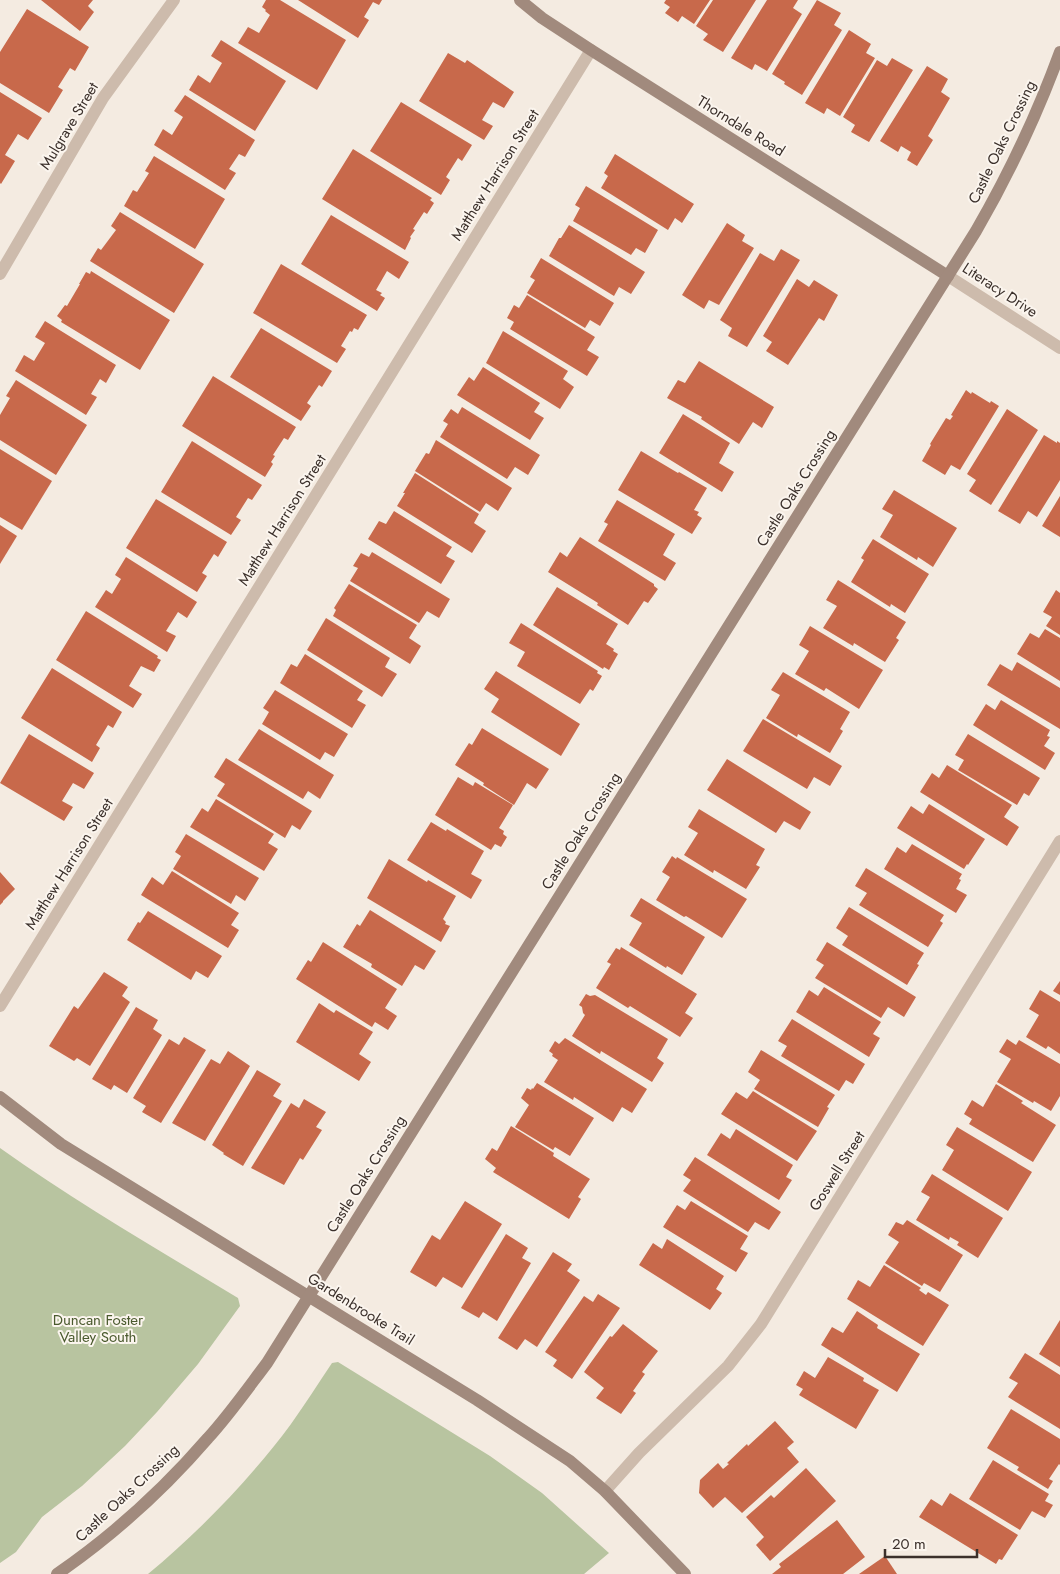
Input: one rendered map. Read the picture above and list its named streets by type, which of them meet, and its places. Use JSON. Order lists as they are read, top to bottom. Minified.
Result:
{"streets":{"street":["Mulgrave Street","Thorndale Road","Castle Oaks Crossing","Matthew Harrison Street","Literacy Drive","Goswell Street","Gardenbrooke Trail"]},"crossings":[["Thorndale Road","Castle Oaks Crossing"],["Thorndale Road","Matthew Harrison Street"],["Thorndale Road","Literacy Drive"],["Castle Oaks Crossing","Literacy Drive"],["Castle Oaks Crossing","Gardenbrooke Trail"],["Goswell Street","Gardenbrooke Trail"]],"parks":["Duncan Foster Valley South"],"scale_bar":"20 m"}
